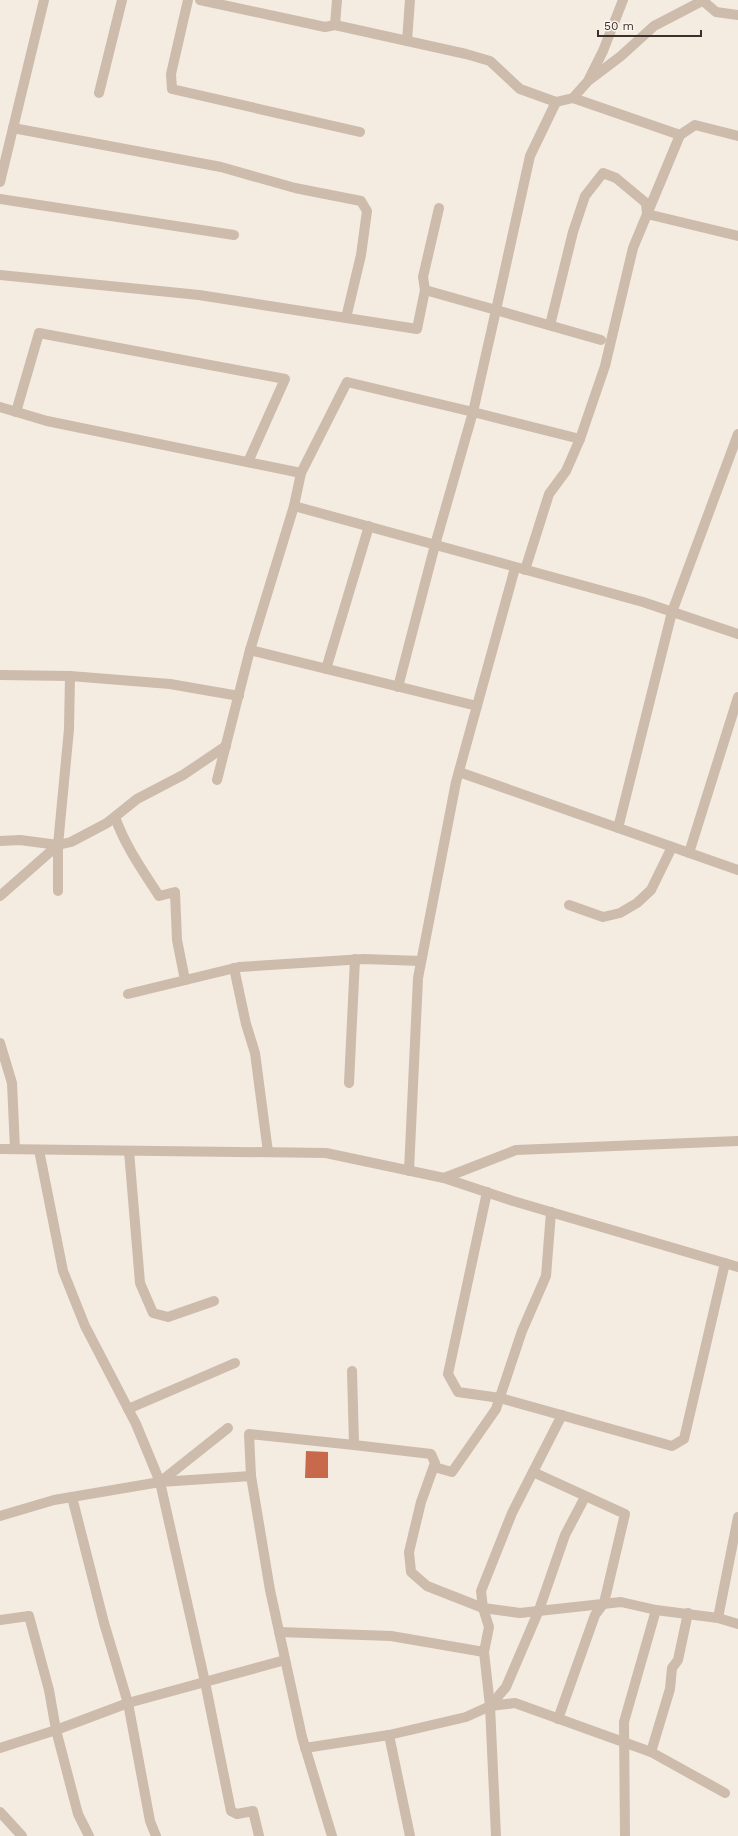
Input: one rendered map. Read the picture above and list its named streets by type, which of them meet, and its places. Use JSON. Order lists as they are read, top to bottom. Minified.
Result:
{"scale_bar":"50 m"}
